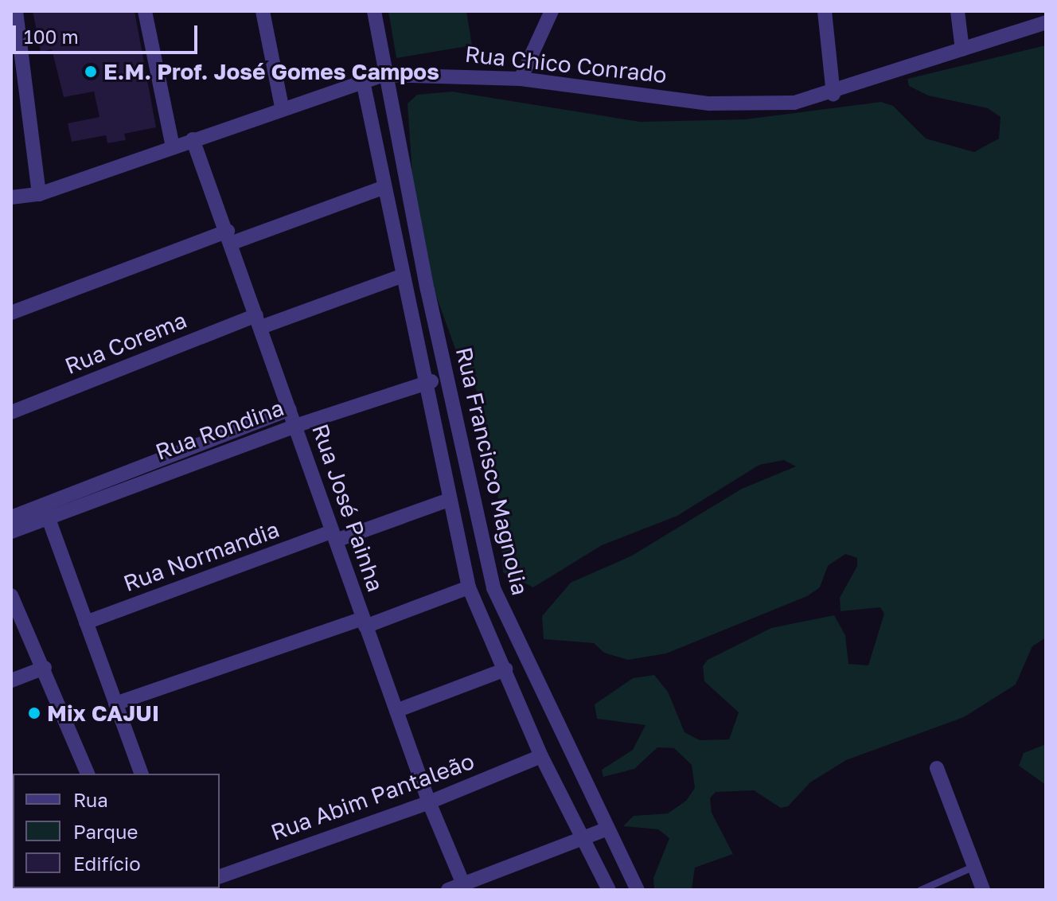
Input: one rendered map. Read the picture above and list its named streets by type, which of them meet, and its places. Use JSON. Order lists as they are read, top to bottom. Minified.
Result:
{"streets":{"street":["Rua Chico Conrado","Rua Corema","Rua Rondina","Rua Francisco Magnolia","Rua José Painha","Rua Normandia","Rua Abim Pantaleão"]},"crossings":[["Rua Chico Conrado","Rua Francisco Magnolia"],["Rua Chico Conrado","Rua José Painha"],["Rua Corema","Rua Francisco Magnolia"],["Rua Corema","Rua José Painha"],["Rua Rondina","Rua Francisco Magnolia"],["Rua Rondina","Rua José Painha"],["Rua Francisco Magnolia","Rua Normandia"],["Rua Francisco Magnolia","Rua Abim Pantaleão"],["Rua José Painha","Rua Normandia"],["Rua José Painha","Rua Abim Pantaleão"]],"places":["E.M. Prof. José Gomes Campos","Mix CAJUI"],"legend":["Rua","Parque","Edifício"],"scale_bar":"100 m"}
